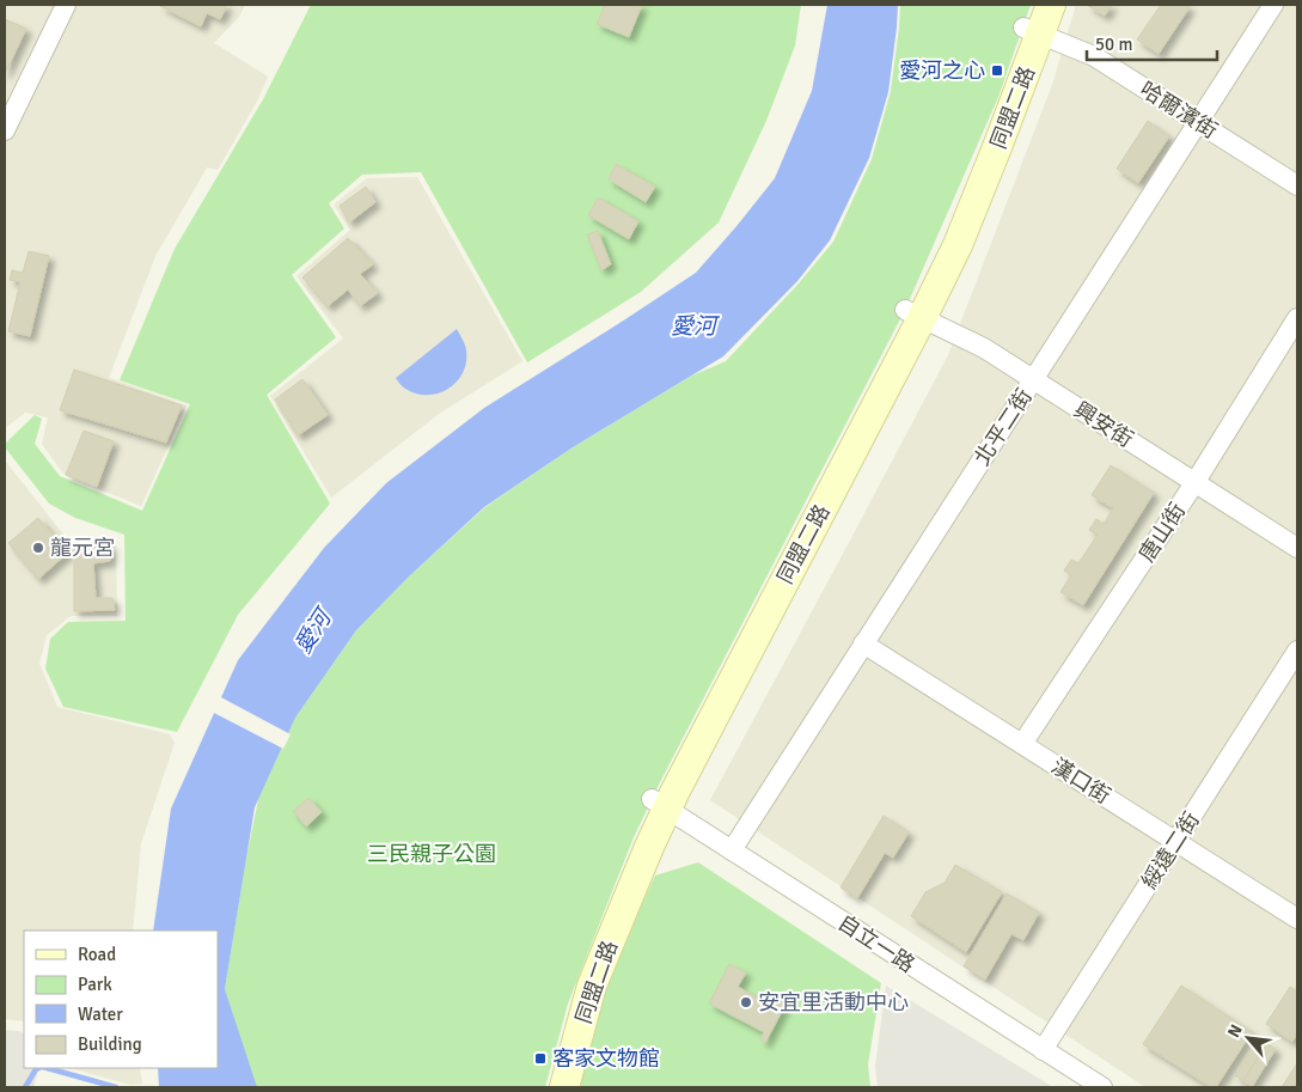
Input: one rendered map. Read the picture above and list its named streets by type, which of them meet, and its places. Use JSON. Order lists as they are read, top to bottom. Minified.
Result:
{"streets":{"street":["同盟二路","哈爾濱街","興安街","北平二街","唐山街","漢口街","綏遠二街","自立一路"]},"crossings":[["同盟二路","哈爾濱街"],["同盟二路","興安街"],["同盟二路","自立一路"],["哈爾濱街","北平二街"],["興安街","北平二街"],["興安街","唐山街"],["北平二街","漢口街"],["北平二街","自立一路"],["唐山街","漢口街"],["漢口街","綏遠二街"],["綏遠二街","自立一路"]],"water":["愛河"],"parks":["三民親子公園"],"places":{"transit":["愛河之心","客家文物館"],"other":["龍元宮","安宜里活動中心"]},"legend":["Road","Park","Water","Building"],"scale_bar":"50 m","north":"top left"}
